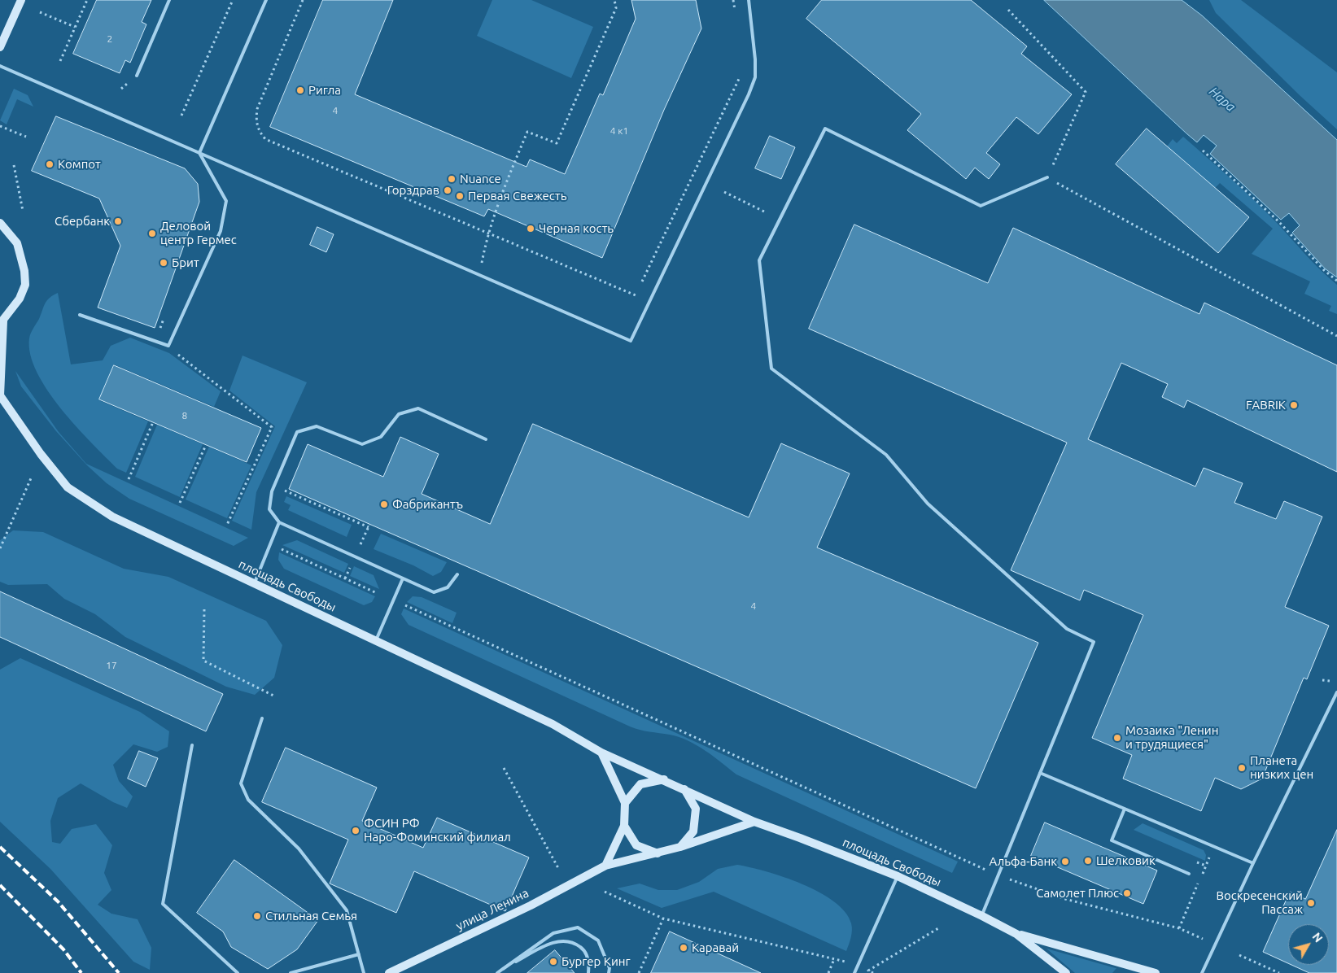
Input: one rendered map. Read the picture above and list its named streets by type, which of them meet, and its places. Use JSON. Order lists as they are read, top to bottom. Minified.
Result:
{"streets":{"main road":["площадь Свободы","улица Ленина"]},"crossings":[["площадь Свободы","улица Ленина"]],"water":["Нара"],"places":["Ригла","Компот","Nuance","Горздрав","Первая Свежесть","Сбербанк","Черная кость","Деловой центр Гермес","Брит","FABRIK","Фабрикантъ","Мозаика \"Ленин и трудящиеся\"","Планета низких цен","ФСИН РФ Наро-Фоминский филиал","Шелковик","Альфа-Банк","Самолет Плюс","Воскресенский Пассаж","Стильная Семья","Каравай","Бургер Кинг"],"house_numbers":["2","4","4 к1","8","4","17"],"north":"top right"}
